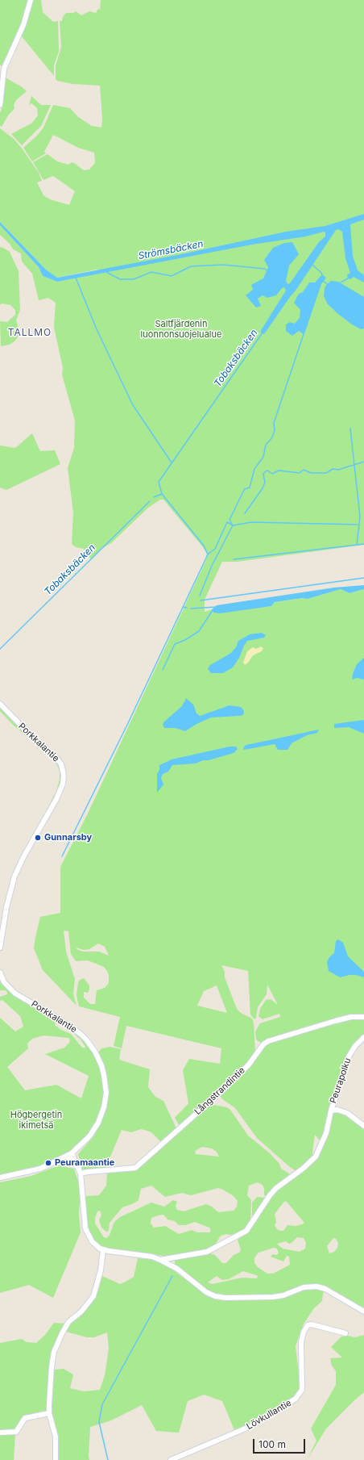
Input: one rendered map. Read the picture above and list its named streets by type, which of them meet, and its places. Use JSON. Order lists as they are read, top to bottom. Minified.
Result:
{"streets":{"street":["Porkkalantie","Peurapolku","Långstrandintie","Lövkullantie"]},"districts":["TALLMO"],"water":["Strömsbäcken","Tobaksbäcken"],"parks":["Saltfjärdenin luonnonsuojelualue","Högbergetin ikimetsä"],"places":["Gunnarsby","Peuramaantie"],"scale_bar":"100 m"}
